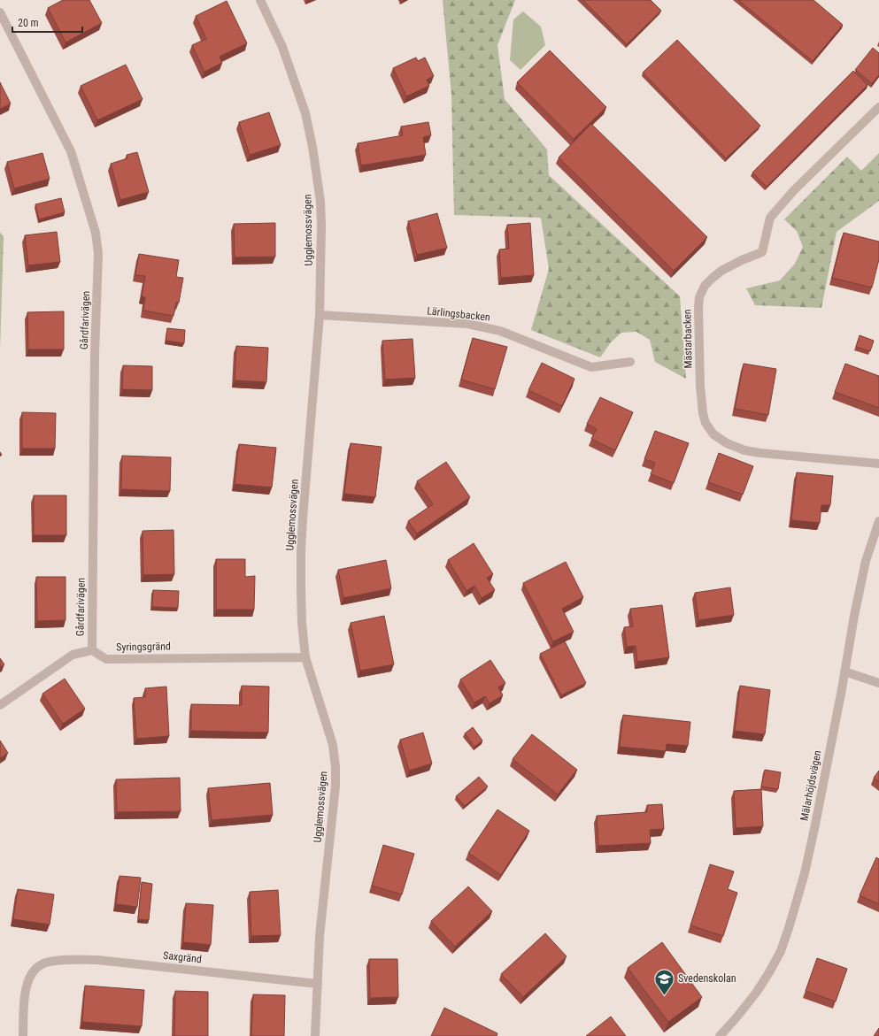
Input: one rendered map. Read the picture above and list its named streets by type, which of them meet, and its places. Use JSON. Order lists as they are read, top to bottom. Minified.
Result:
{"streets":{"street":["Ugglemossvägen","Lärlingsbacken","Gårdfarivägen","Mästarbacken","Syringsgränd","Mälarhöjdsvägen","Saxgränd"]},"crossings":[["Ugglemossvägen","Lärlingsbacken"],["Ugglemossvägen","Syringsgränd"],["Ugglemossvägen","Saxgränd"],["Gårdfarivägen","Syringsgränd"]],"places":{"school or university":["Svedenskolan"]},"scale_bar":"20 m"}
